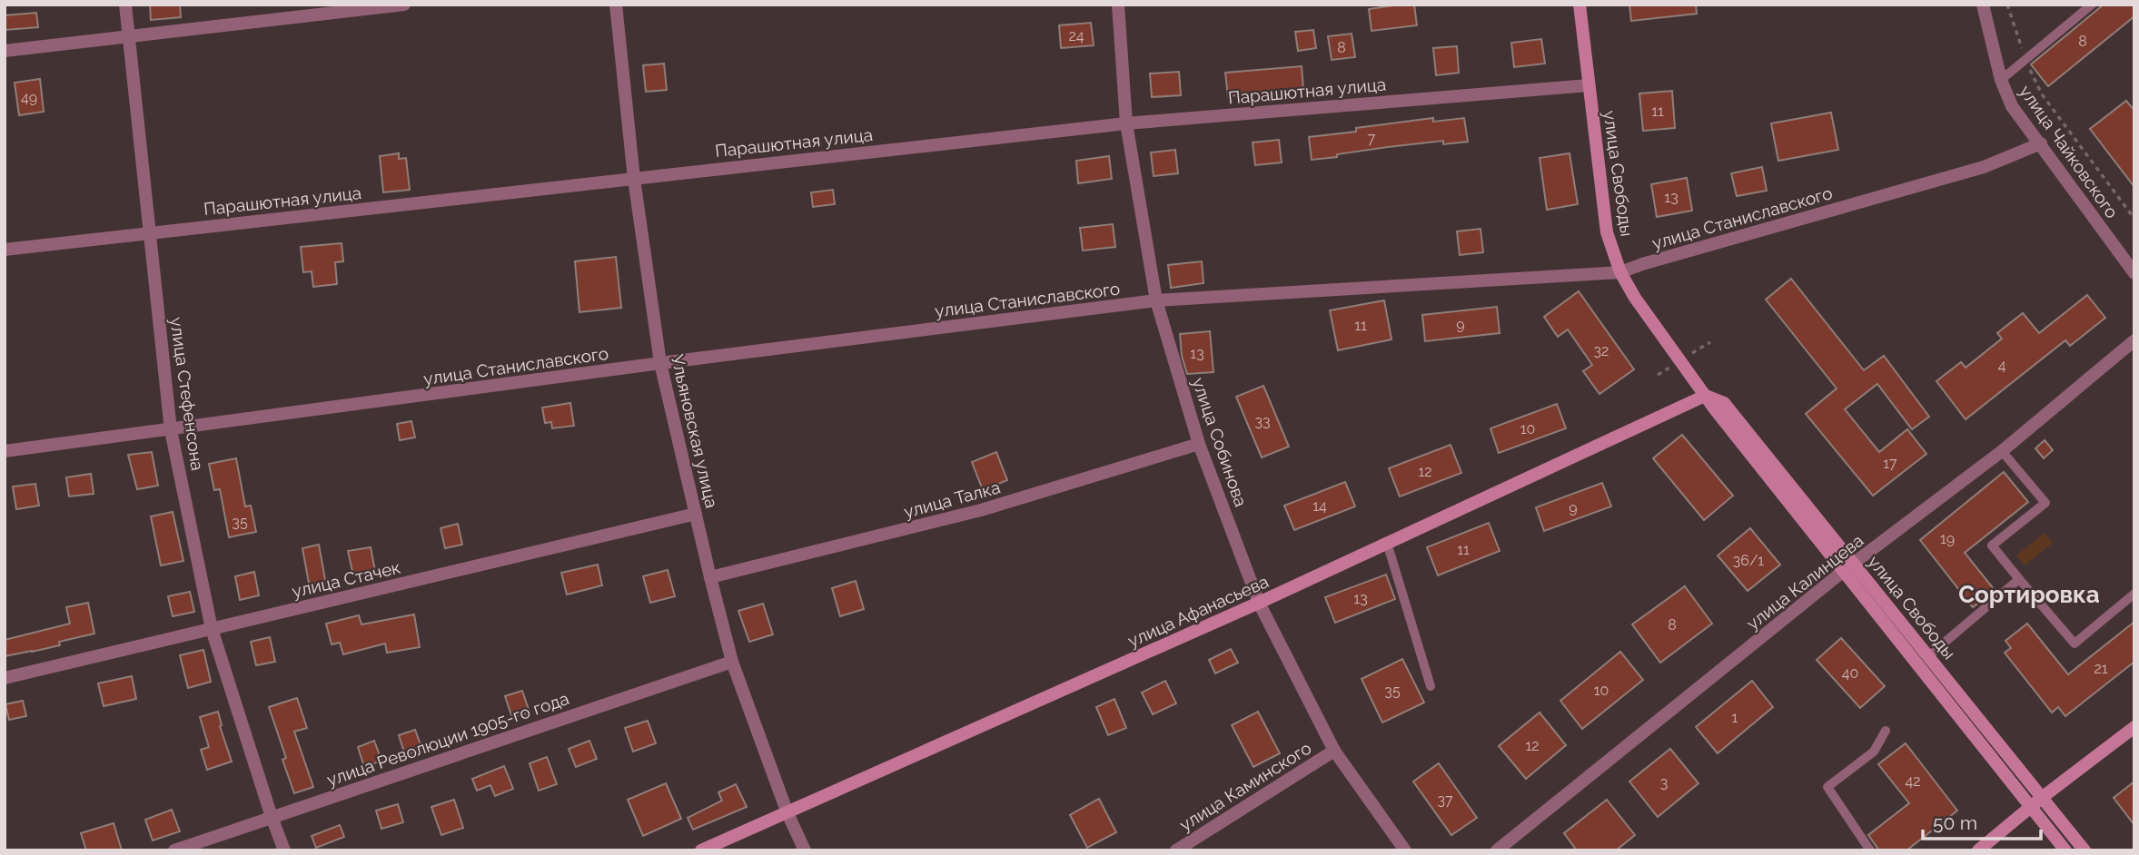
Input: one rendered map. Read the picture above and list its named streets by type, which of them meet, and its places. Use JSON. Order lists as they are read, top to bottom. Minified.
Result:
{"streets":{"street":["Парашютная улица","улица Чайковского","улица Свободы","улица Станиславского","улица Стефенсона","Ульяновская улица","улица Собинова","улица Талка","улица Стачек","улица Калинцева","улица Афанасьева","улица Революции 1905-го года","улица Каминского"]},"crossings":[["Парашютная улица","улица Свободы"],["Парашютная улица","улица Стефенсона"],["Парашютная улица","Ульяновская улица"],["Парашютная улица","улица Собинова"],["улица Чайковского","улица Станиславского"],["улица Свободы","улица Станиславского"],["улица Свободы","улица Калинцева"],["улица Свободы","улица Афанасьева"],["улица Станиславского","улица Стефенсона"],["улица Станиславского","Ульяновская улица"],["улица Станиславского","улица Собинова"],["улица Стефенсона","улица Стачек"],["улица Стефенсона","улица Революции 1905-го года"],["Ульяновская улица","улица Талка"],["Ульяновская улица","улица Стачек"],["Ульяновская улица","улица Афанасьева"],["Ульяновская улица","улица Революции 1905-го года"],["улица Собинова","улица Талка"],["улица Собинова","улица Афанасьева"],["улица Собинова","улица Каминского"]],"districts":["Сортировка"],"house_numbers":["24","8","8","49","11","7","13","9","11","32","13","4","33","10","17","12","14","9","35","19","11","36/1","13","8","21","40","10","35","1","12","42","3","37"],"scale_bar":"50 m"}
